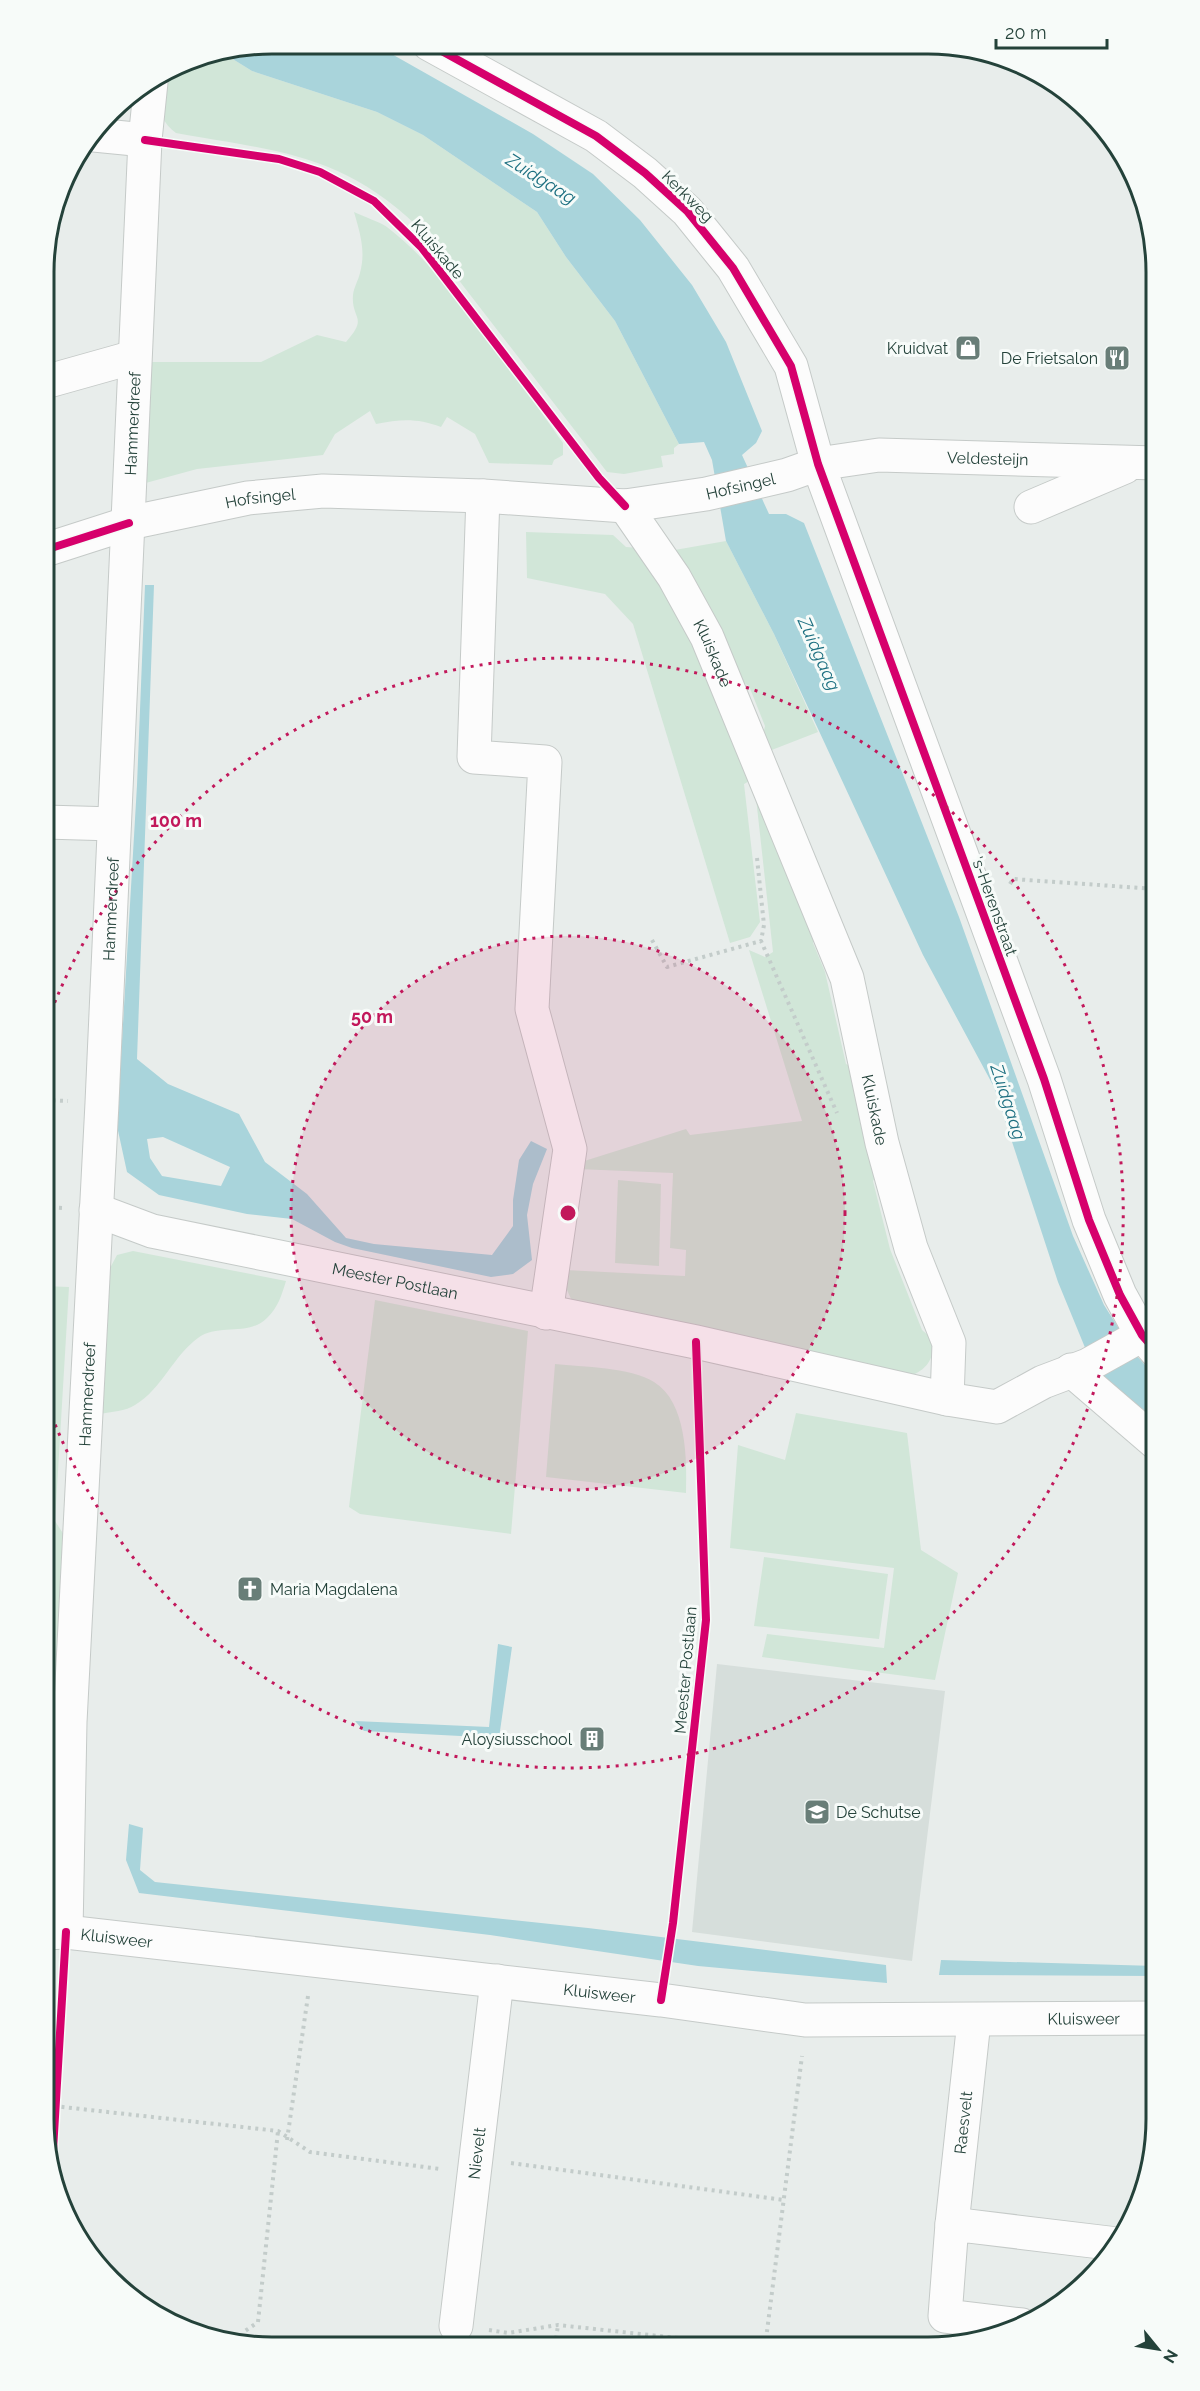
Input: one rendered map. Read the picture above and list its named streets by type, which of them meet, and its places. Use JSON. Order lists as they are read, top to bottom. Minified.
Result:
{"streets":{"street":["Kerkweg","Kluiskade","Hammerdreef","Veldesteijn","Hofsingel","'s-Herenstraat","Meester Postlaan","Kluisweer","Raesvelt","Nievelt"]},"crossings":[["Kerkweg","Veldesteijn"],["Kerkweg","Hofsingel"],["Kerkweg","'s-Herenstraat"],["Kluiskade","Hofsingel"],["Kluiskade","Meester Postlaan"],["Hammerdreef","Hofsingel"],["Hammerdreef","Meester Postlaan"],["Hammerdreef","Kluisweer"],["Veldesteijn","Hofsingel"],["Veldesteijn","'s-Herenstraat"],["Hofsingel","'s-Herenstraat"],["'s-Herenstraat","Meester Postlaan"],["Kluisweer","Raesvelt"],["Kluisweer","Nievelt"]],"water":["Zuidgaag"],"places":{"shop":["Kruidvat"],"restaurant":["De Frietsalon"],"church":["Maria Magdalena"],"building":["Aloysiusschool"],"school or university":["De Schutse"]},"scale_bar":"20 m","north":"bottom right","rings":["100 m","50 m"]}
